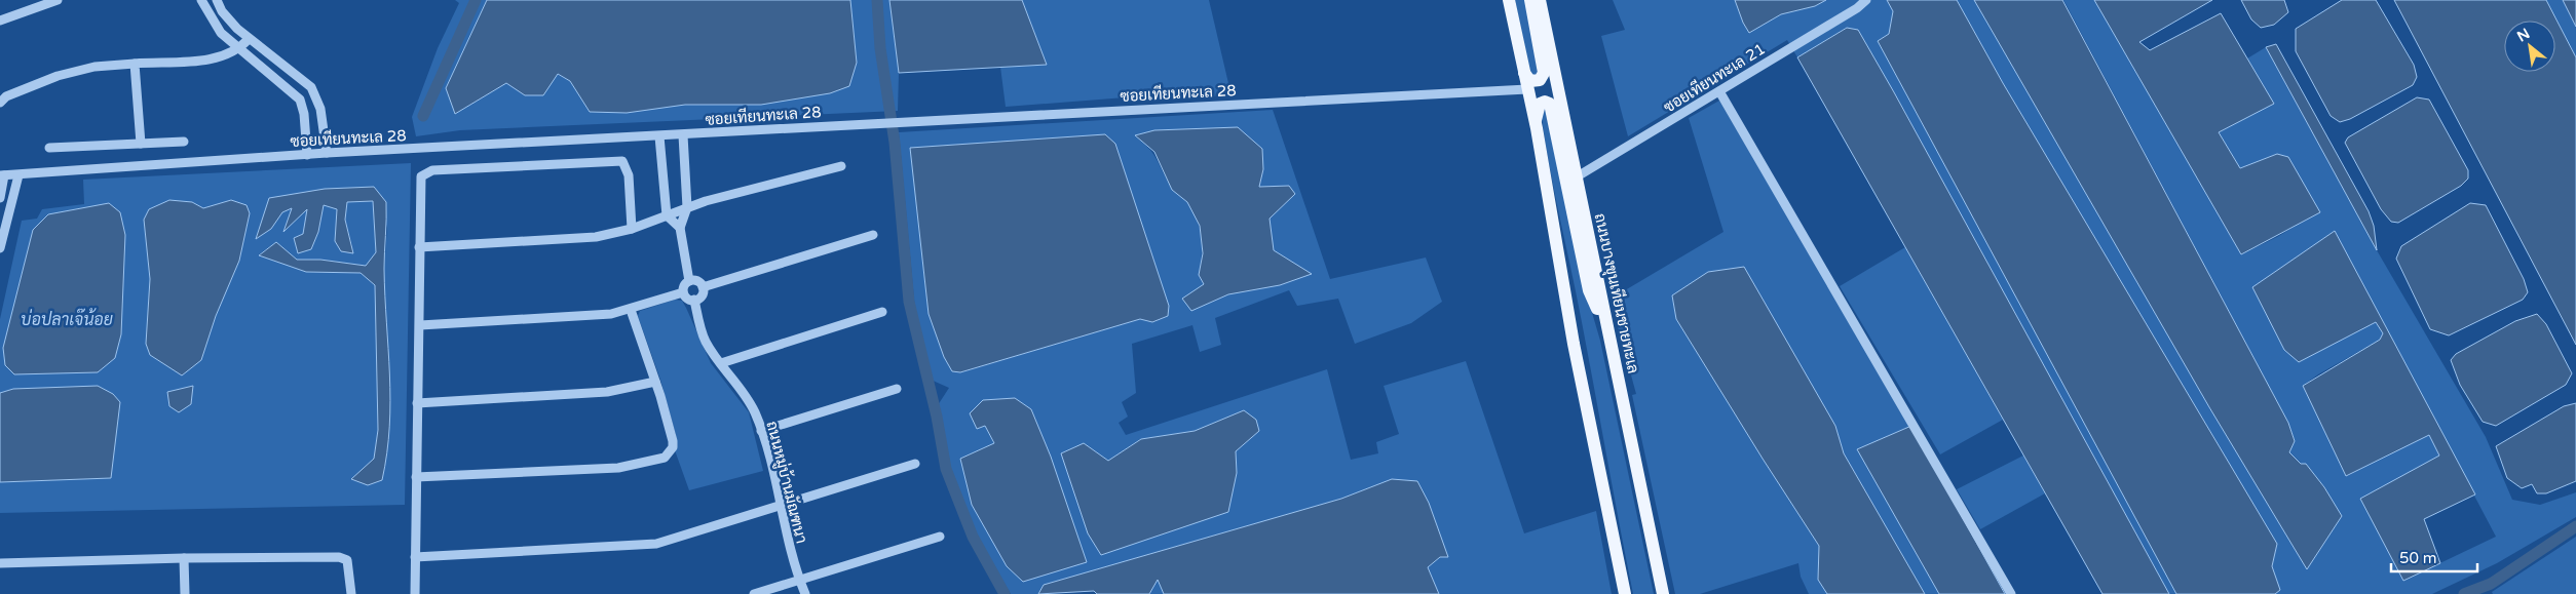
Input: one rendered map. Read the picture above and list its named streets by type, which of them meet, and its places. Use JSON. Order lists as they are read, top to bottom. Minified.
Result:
{"streets":{"main road":["ถนนบางขุนเทียนชายทะเล"],"street":["ซอยเทียนทะเล 21","ซอยเทียนทะเล 28","ถนนหมู่บ้านมัณฑนา"]},"crossings":[["ซอยเทียนทะเล 21","ถนนบางขุนเทียนชายทะเล"]],"water":["บ่อปลาเจ๊น้อย"],"scale_bar":"50 m","north":"top left"}
